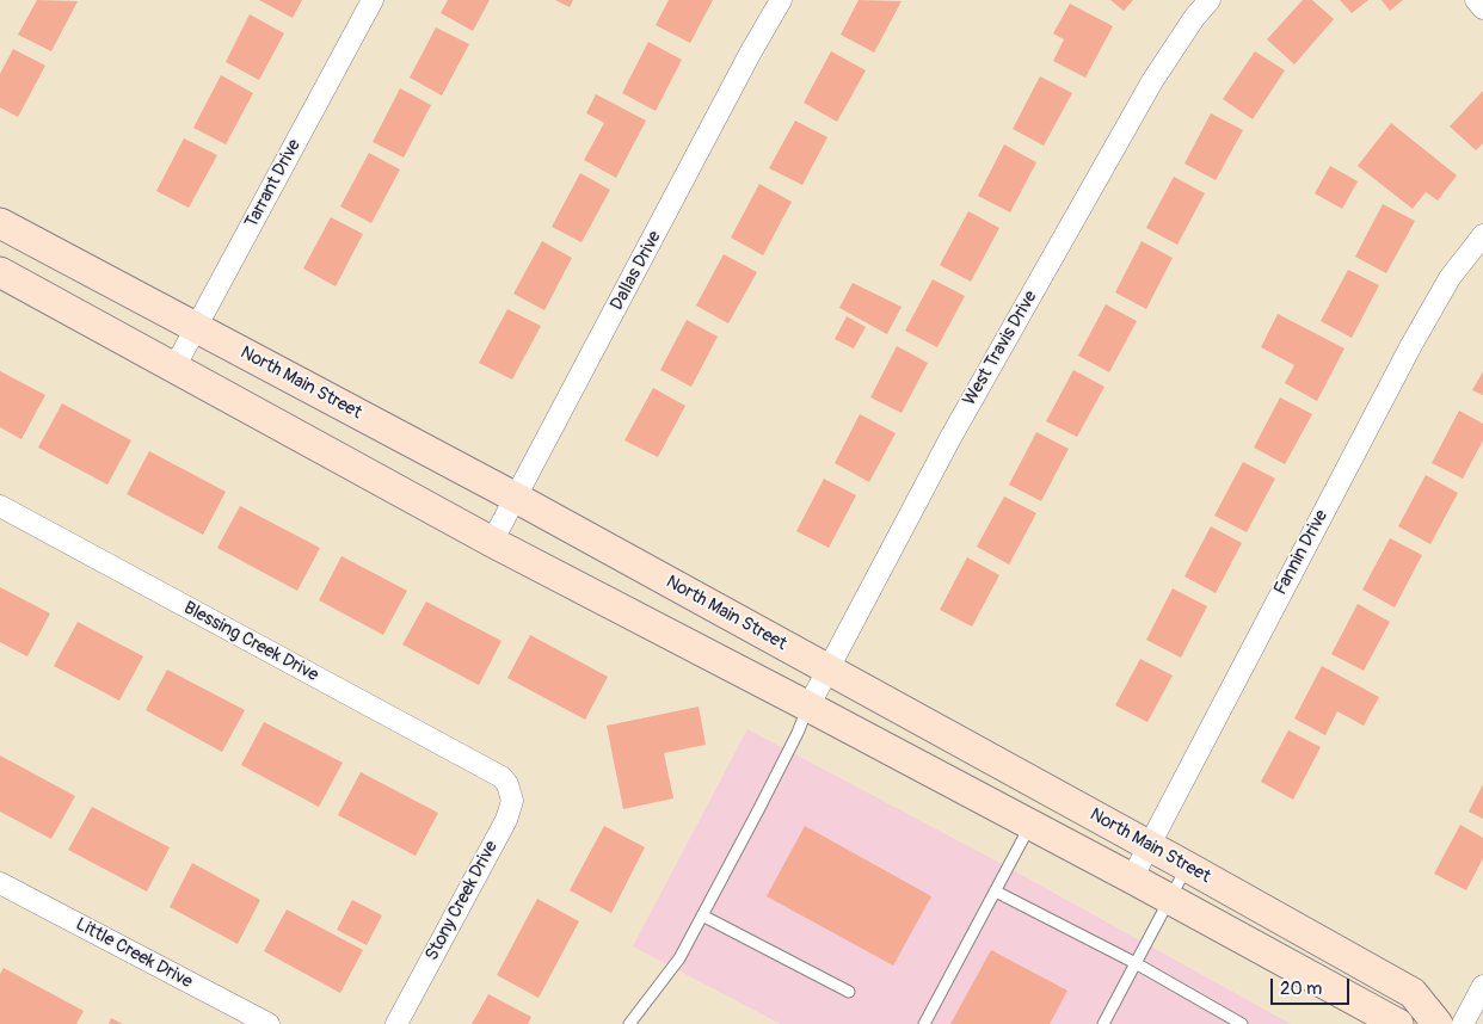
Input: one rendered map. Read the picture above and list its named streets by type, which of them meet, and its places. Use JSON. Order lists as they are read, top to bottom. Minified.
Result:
{"streets":{"main road":["North Main Street"],"street":["Tarrant Drive","Dallas Drive","West Travis Drive","Fannin Drive","Blessing Creek Drive","Stony Creek Drive","Little Creek Drive"]},"crossings":[["Tarrant Drive","North Main Street"],["Dallas Drive","North Main Street"],["West Travis Drive","North Main Street"],["North Main Street","Fannin Drive"],["Blessing Creek Drive","Stony Creek Drive"]],"scale_bar":"20 m"}
